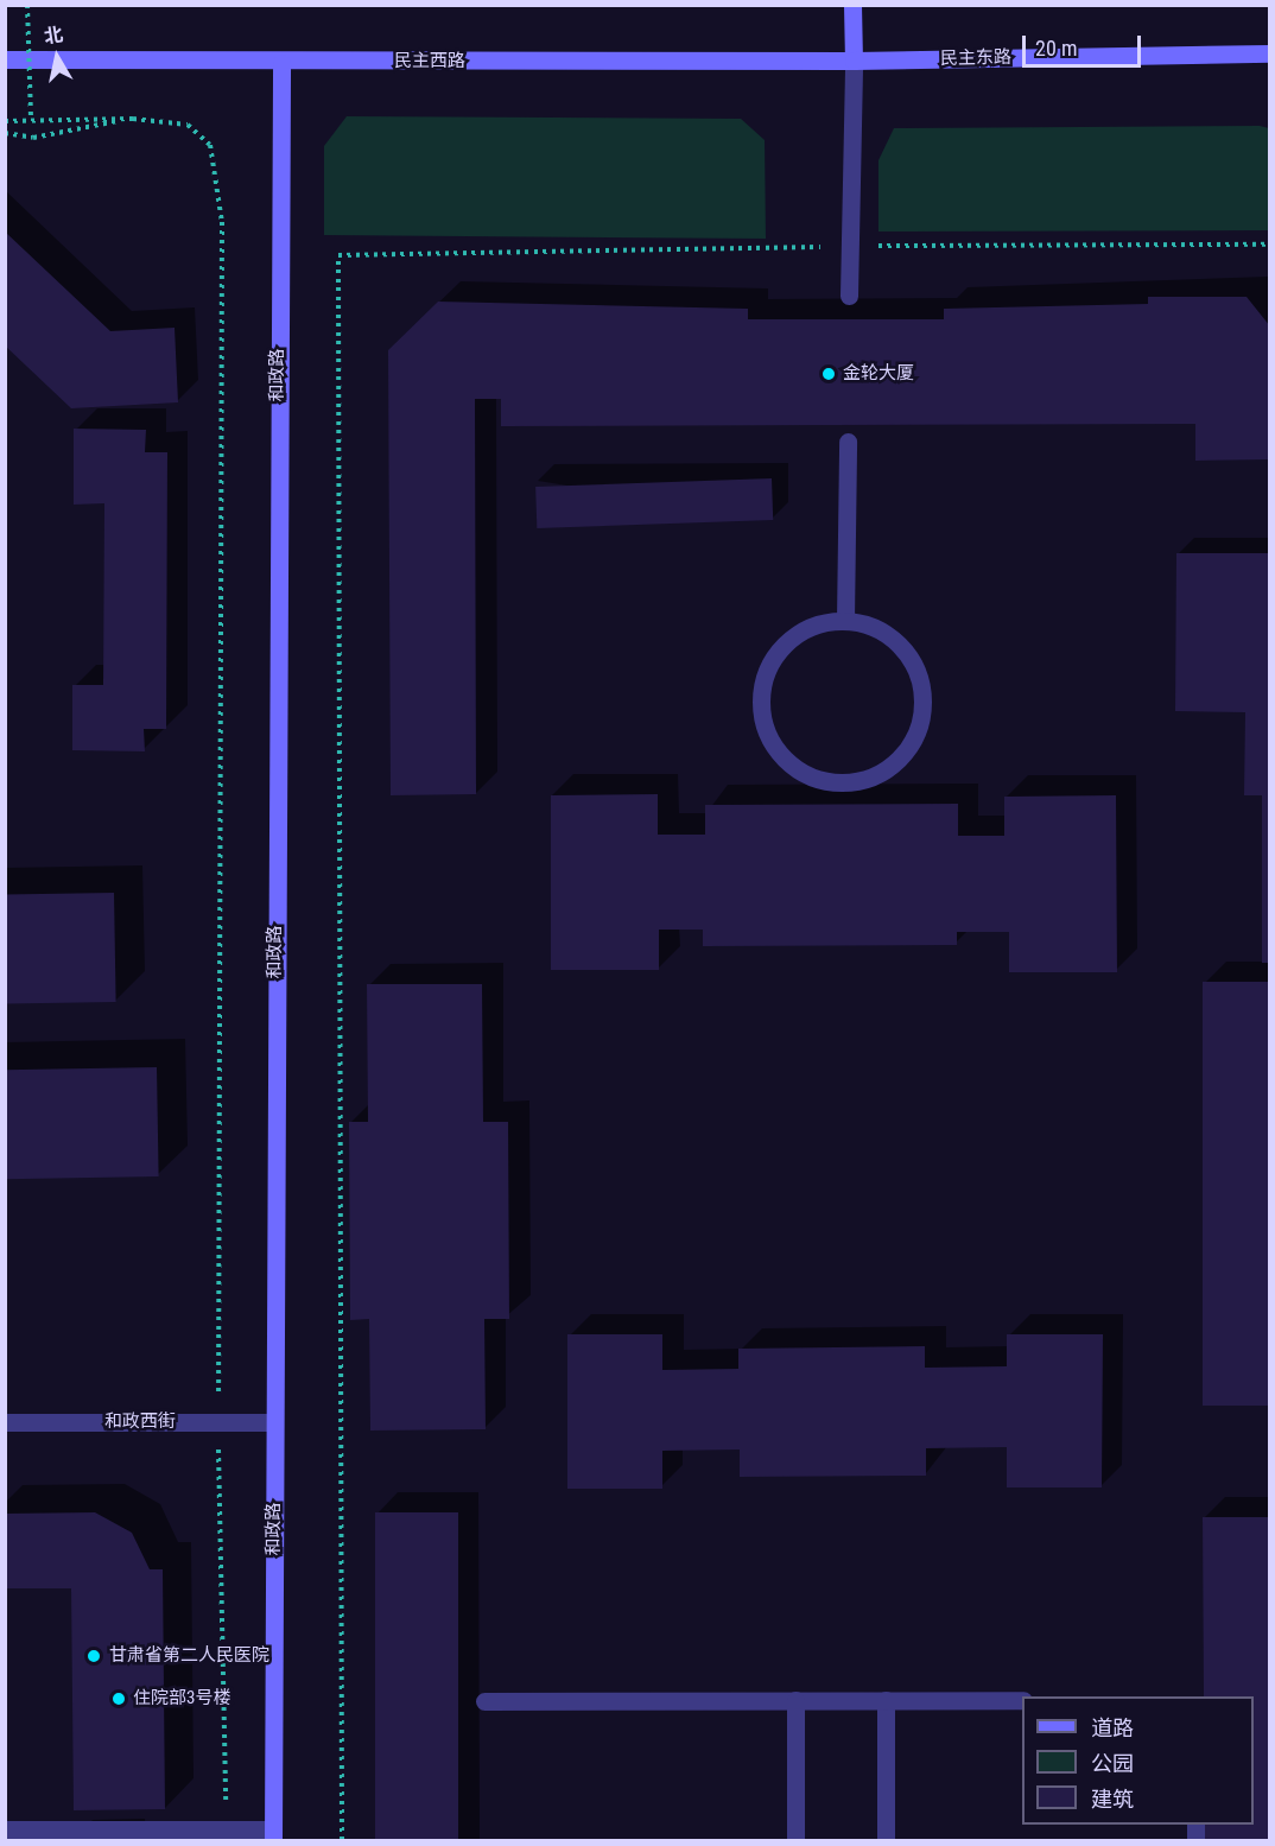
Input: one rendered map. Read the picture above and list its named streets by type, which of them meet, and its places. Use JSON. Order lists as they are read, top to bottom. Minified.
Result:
{"streets":{"main road":["民主东路","民主西路","和政路"],"street":["和政西街"]},"crossings":[["民主东路","民主西路"],["民主西路","和政路"],["和政路","和政西街"]],"places":["金轮大厦","甘肃省第二人民医院","住院部3号楼"],"legend":["道路","公园","建筑"],"scale_bar":"20 m","north":"top"}
